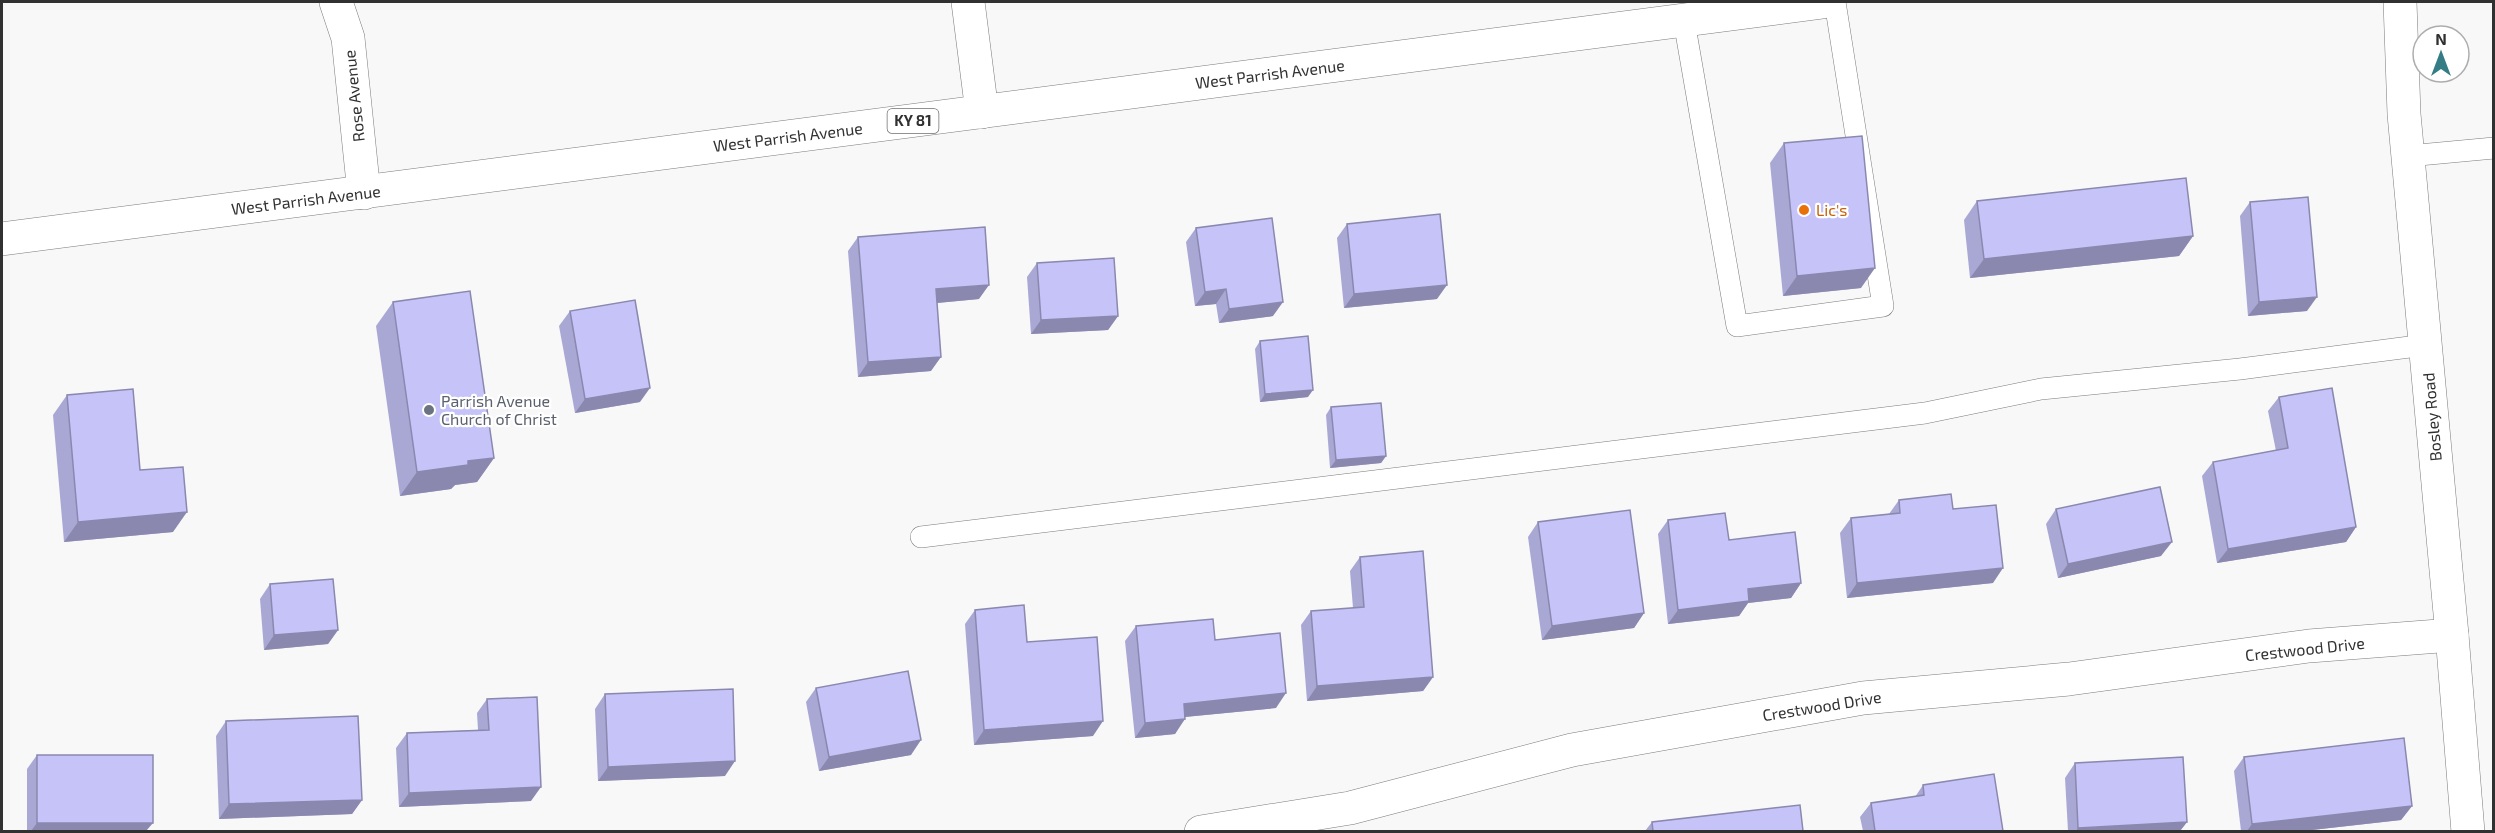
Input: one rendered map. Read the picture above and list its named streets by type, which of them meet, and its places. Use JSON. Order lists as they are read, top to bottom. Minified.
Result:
{"streets":{"street":["West Parrish Avenue","Rose Avenue","KY 81","Bosley Road","Crestwood Drive"]},"crossings":[["West Parrish Avenue","Rose Avenue"],["Bosley Road","Crestwood Drive"]],"places":["Lic's","Parrish Avenue Church of Christ"],"north":"top"}
